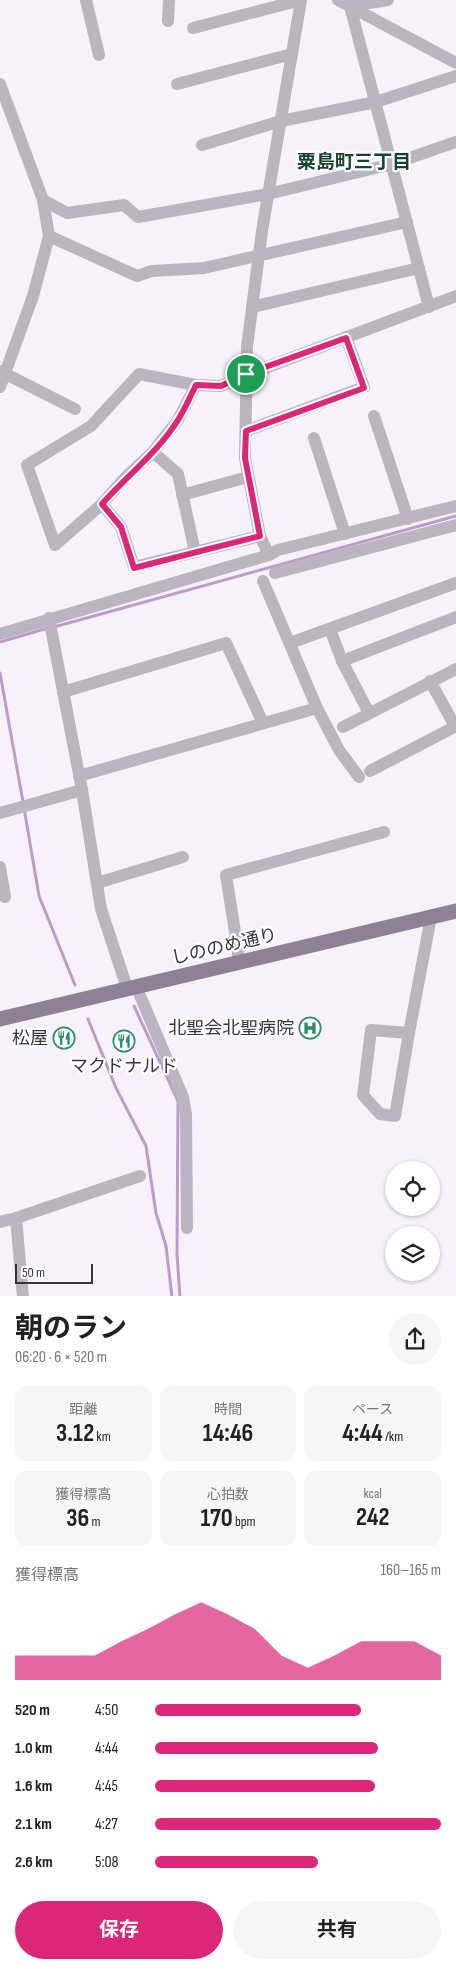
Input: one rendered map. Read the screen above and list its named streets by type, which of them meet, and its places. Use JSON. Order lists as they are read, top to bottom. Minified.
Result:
{"streets":{"main road":["しののめ通り"]},"districts":["粟島町三丁目"],"places":{"hospital":["北聖会北聖病院"],"restaurant":["松屋","マクドナルド"]},"scale_bar":"50 m","page":{"scale":"50 m","heading":["朝のラン","06:20 · 6 × 520 m"],"stats":[["距離","3.12 km"],["時間","14:46"],["ペース","4:44 /km"],["獲得標高","36 m"],["心拍数","170 bpm"],["kcal","242"]],"chart":["獲得標高","160–165 m"],"list":[{"name":"520 m","note":"4:50"},{"name":"1.0 km","note":"4:44"},{"name":"1.6 km","note":"4:45"},{"name":"2.1 km","note":"4:27"},{"name":"2.6 km","note":"5:08"}],"buttons":["保存","共有"]}}
